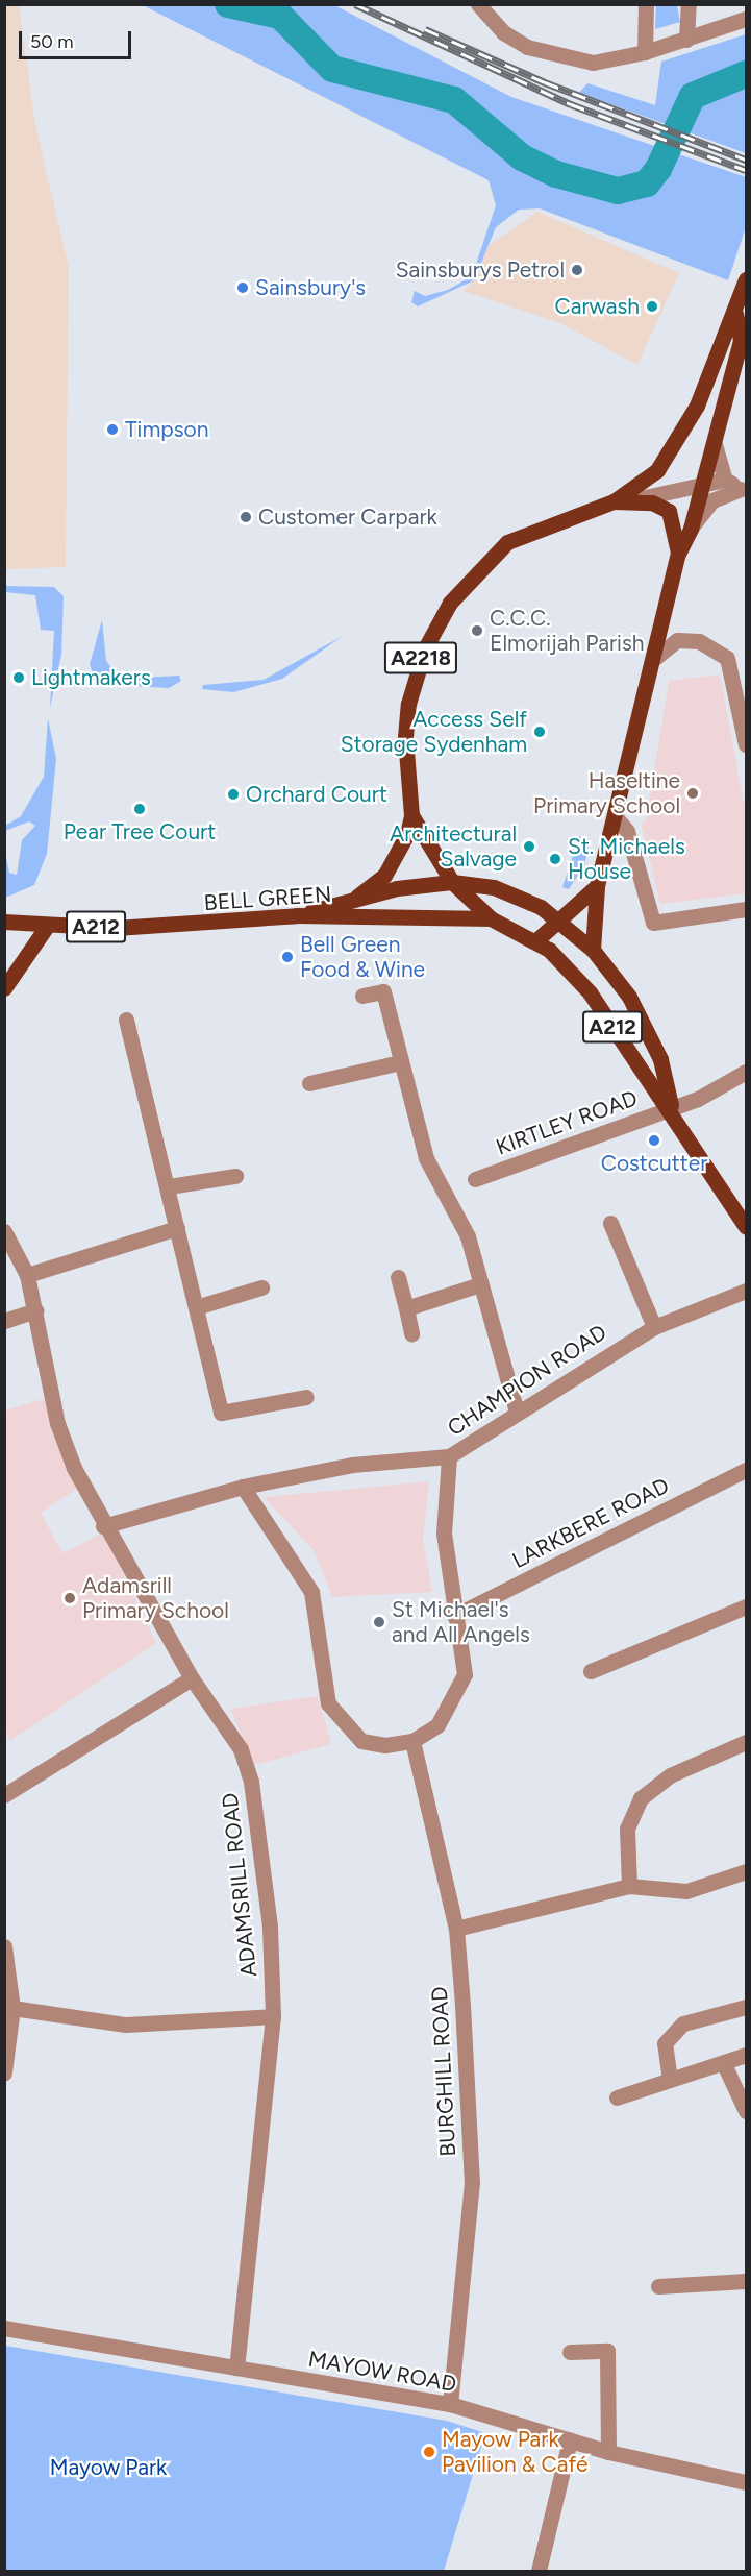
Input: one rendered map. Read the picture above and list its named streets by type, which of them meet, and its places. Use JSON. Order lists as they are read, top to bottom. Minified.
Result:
{"streets":{"main road":["A2218","BELL GREEN","A212"],"street":["KIRTLEY ROAD","CHAMPION ROAD","LARKBERE ROAD","ADAMSRILL ROAD","BURGHILL ROAD","MAYOW ROAD"]},"crossings":[["A2218","A212"],["BELL GREEN","A212"],["A212","KIRTLEY ROAD"],["CHAMPION ROAD","ADAMSRILL ROAD"],["ADAMSRILL ROAD","MAYOW ROAD"],["BURGHILL ROAD","MAYOW ROAD"]],"parks":["Mayow Park"],"places":["Sainsburys Petrol","Sainsbury's","Carwash","Timpson","Customer Carpark","C.C.C. Elmorijah Parish","Lightmakers","Access Self Storage Sydenham","Haseltine Primary School","Orchard Court","Pear Tree Court","Architectural Salvage","St. Michaels House","Bell Green Food & Wine","Costcutter","Adamsrill Primary School","St Michael's and All Angels","Mayow Park Pavilion & Café"],"scale_bar":"50 m"}
